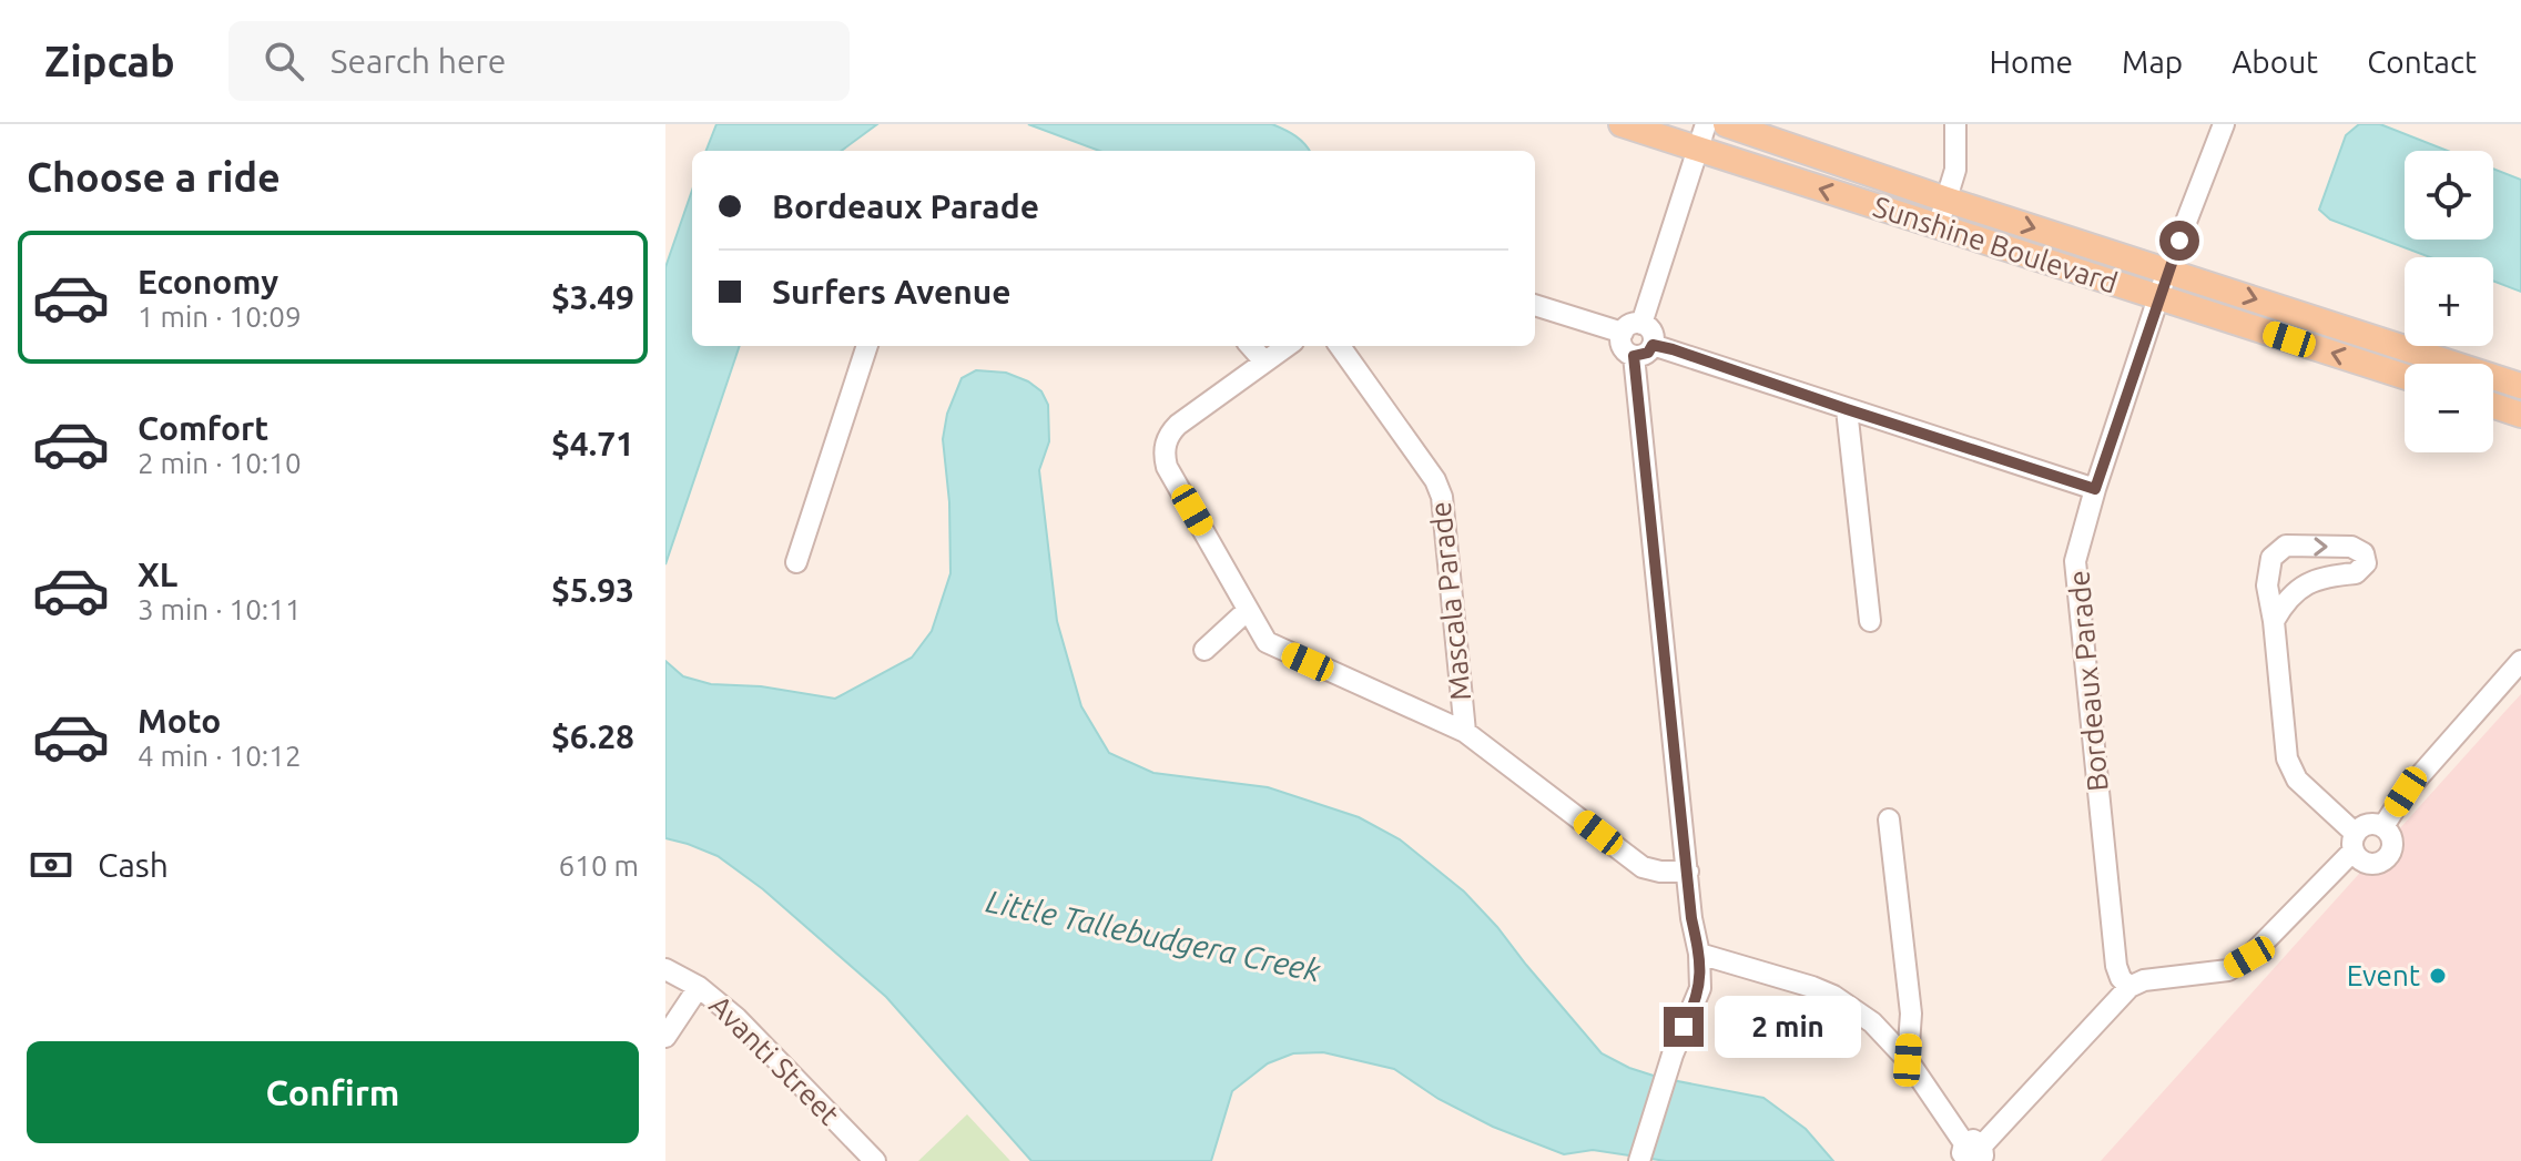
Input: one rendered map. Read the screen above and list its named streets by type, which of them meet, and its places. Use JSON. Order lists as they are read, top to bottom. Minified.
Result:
{"streets":{"main road":["Sunshine Boulevard"],"street":["Mascala Parade","Bordeaux Parade","Avanti Street"]},"crossings":[["Sunshine Boulevard","Bordeaux Parade"]],"water":["Little Tallebudgera Creek"],"places":["Event"],"page":{"header":"Zipcab","search":"Search here","nav":["Home","Map","About","Contact"],"heading":"Choose a ride","map_buttons":["+","−"],"banner":["Bordeaux Parade","Surfers Avenue"],"list":[{"name":"Economy","note":"1 min · 10:09","value":"$3.49"},{"name":"Comfort","note":"2 min · 10:10","value":"$4.71"},{"name":"XL","note":"3 min · 10:11","value":"$5.93"},{"name":"Moto","note":"4 min · 10:12","value":"$6.28"}],"pay":["Cash","610 m"],"bubble":"2 min","buttons":"Confirm"}}
